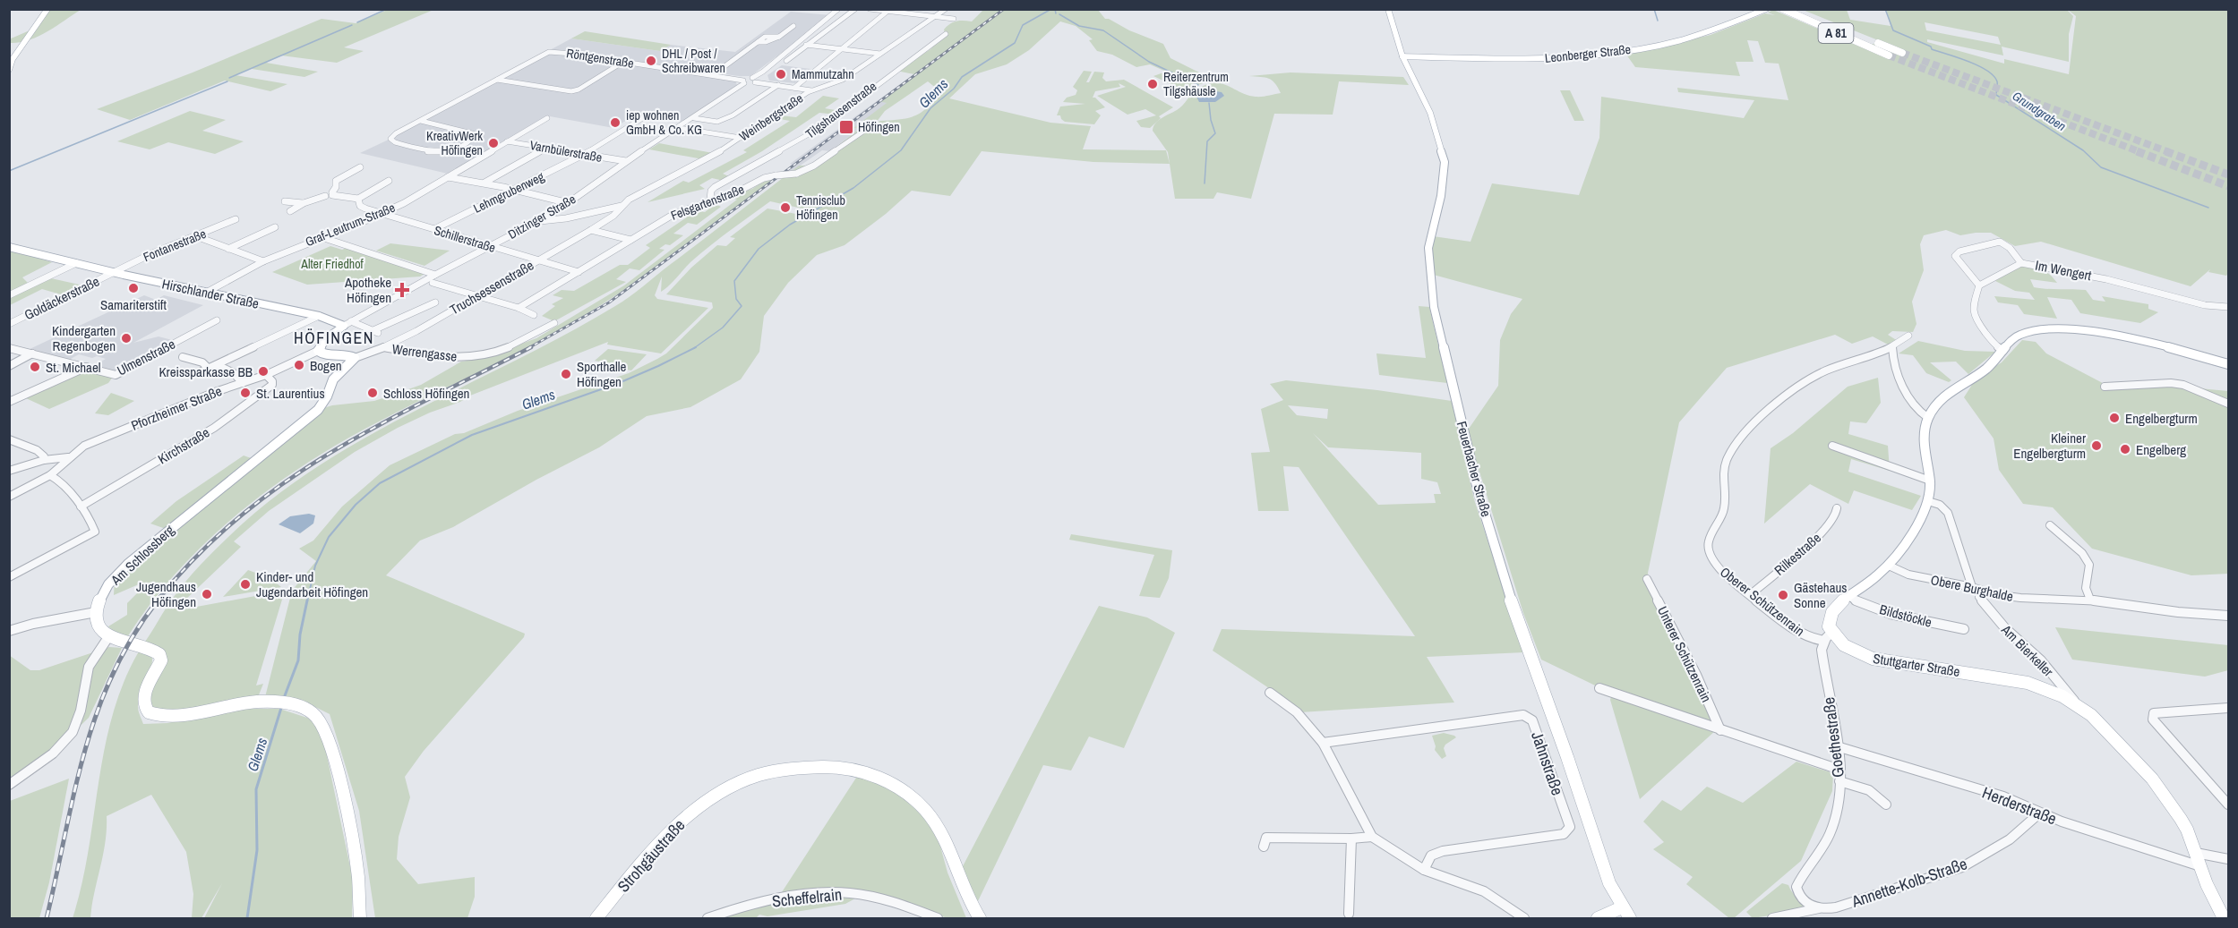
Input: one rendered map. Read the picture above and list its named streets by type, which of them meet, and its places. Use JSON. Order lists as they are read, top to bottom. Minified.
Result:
{"streets":{"highway":["A 81"],"main road":["Leonberger Straße","Hirschlander Straße","Pforzheimer Straße","Feuerbacher Straße","Am Schlossberg","Stuttgarter Straße","Strohgäustraße"],"street":["Röntgenstraße","Tilgshausenstraße","Weinbergstraße","Varnbülerstraße","Lehmgrubenweg","Felsgartenstraße","Ditzinger Straße","Graf-Leutrum-Straße","Schillerstraße","Fontanestraße","Im Wengert","Truchsessenstraße","Goldäckerstraße","Werrengasse","Ulmenstraße","Kirchstraße","Rilkestraße","Obere Burghalde","Oberer Schützenrain","Bildstöckle","Am Bierkeller","Unterer Schützenrain","Goethestraße","Jahnstraße","Herderstraße","Annette-Kolb-Straße","Scheffelrain"]},"crossings":[["Leonberger Straße","Feuerbacher Straße"],["Röntgenstraße","Weinbergstraße"],["Röntgenstraße","Ditzinger Straße"],["Tilgshausenstraße","Felsgartenstraße"],["Weinbergstraße","Truchsessenstraße"],["Varnbülerstraße","Lehmgrubenweg"],["Varnbülerstraße","Ditzinger Straße"],["Varnbülerstraße","Graf-Leutrum-Straße"],["Lehmgrubenweg","Schillerstraße"],["Felsgartenstraße","Schillerstraße"],["Ditzinger Straße","Schillerstraße"],["Ditzinger Straße","Hirschlander Straße"],["Ditzinger Straße","Pforzheimer Straße"],["Graf-Leutrum-Straße","Schillerstraße"],["Graf-Leutrum-Straße","Hirschlander Straße"],["Schillerstraße","Truchsessenstraße"],["Fontanestraße","Hirschlander Straße"],["Fontanestraße","Goldäckerstraße"],["Truchsessenstraße","Werrengasse"],["Truchsessenstraße","Am Schlossberg"],["Hirschlander Straße","Goldäckerstraße"],["Hirschlander Straße","Pforzheimer Straße"],["Pforzheimer Straße","Kirchstraße"],["Rilkestraße","Oberer Schützenrain"],["Oberer Schützenrain","Stuttgarter Straße"],["Oberer Schützenrain","Goethestraße"],["Am Bierkeller","Stuttgarter Straße"],["Unterer Schützenrain","Goethestraße"],["Stuttgarter Straße","Goethestraße"],["Stuttgarter Straße","Herderstraße"],["Goethestraße","Herderstraße"],["Goethestraße","Annette-Kolb-Straße"],["Herderstraße","Annette-Kolb-Straße"]],"districts":["HÖFINGEN"],"water":["Glems","Grundgraben"],"parks":["Alter Friedhof"],"places":{"other":["DHL / Post / Schreibwaren","Mammutzahn","Reiterzentrum Tilgshäusle","iep wohnen GmbH & Co. KG","KreativWerk Höfingen","Tennisclub Höfingen","Samariterstift","Kindergarten Regenbogen","Bogen","St. Michael","Kreissparkasse BB","Sporthalle Höfingen","St. Laurentius","Schloss Höfingen","Engelbergturm","Kleiner Engelbergturm","Engelberg","Kinder- und Jugendarbeit Höfingen","Jugendhaus Höfingen","Gästehaus Sonne"],"transit":["Höfingen"],"health":["Apotheke Höfingen"]}}
